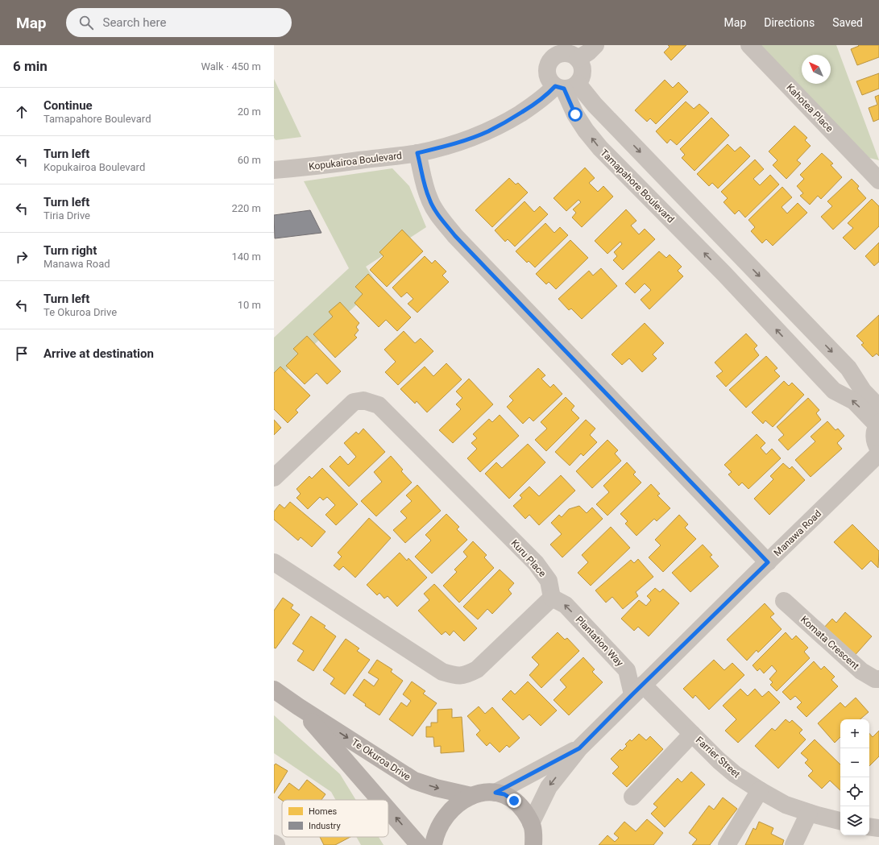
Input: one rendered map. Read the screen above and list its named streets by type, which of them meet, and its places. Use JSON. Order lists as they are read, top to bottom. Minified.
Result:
{"streets":{"main road":["Te Okuroa Drive"],"street":["Kahotea Place","Kopukairoa Boulevard","Tamapahore Boulevard","Manawa Road","Kuru Place","Plantation Way","Komata Crescent","Farrier Street"]},"crossings":[["Kopukairoa Boulevard","Tamapahore Boulevard"],["Manawa Road","Plantation Way"],["Manawa Road","Farrier Street"],["Manawa Road","Te Okuroa Drive"],["Kuru Place","Plantation Way"],["Plantation Way","Farrier Street"]],"one_way":["Plantation Way"],"legend":["Homes","Industry"],"north":"top left","page":{"header":"Map","search":"Search here","nav":["Map","Directions","Saved"],"heading":["6 min","Walk · 450 m"],"list":[["Continue","Tamapahore Boulevard","20 m"],["Turn left","Kopukairoa Boulevard","60 m"],["Turn left","Tiria Drive","220 m"],["Turn right","Manawa Road","140 m"],["Turn left","Te Okuroa Drive","10 m"],"Arrive at destination"],"map_buttons":["+","−"]}}
